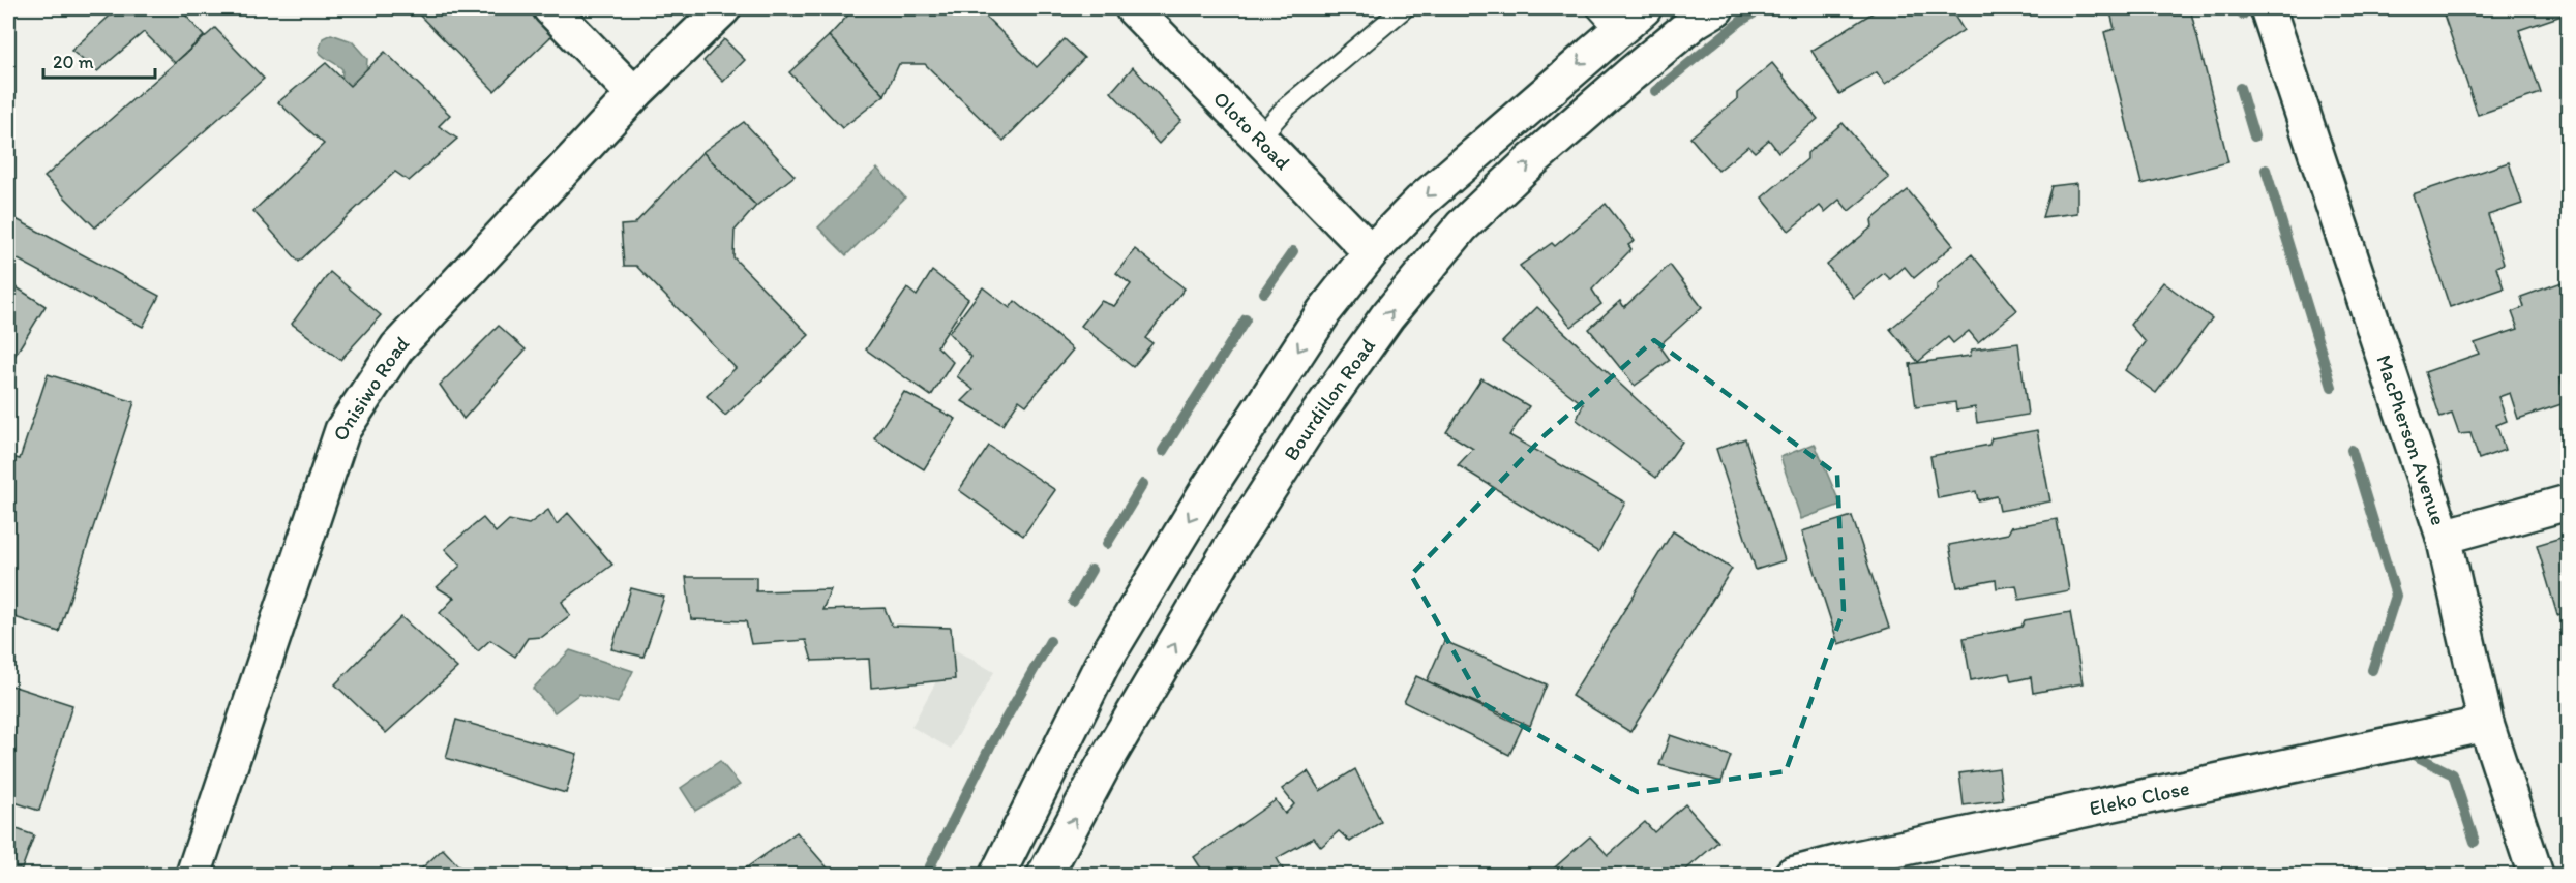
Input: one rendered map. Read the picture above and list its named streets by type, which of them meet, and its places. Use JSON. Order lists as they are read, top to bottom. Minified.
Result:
{"streets":{"street":["Oloto Road","Onisiwo Road","Bourdillon Road","MacPherson Avenue","Eleko Close"]},"crossings":[["MacPherson Avenue","Eleko Close"]],"scale_bar":"20 m"}
